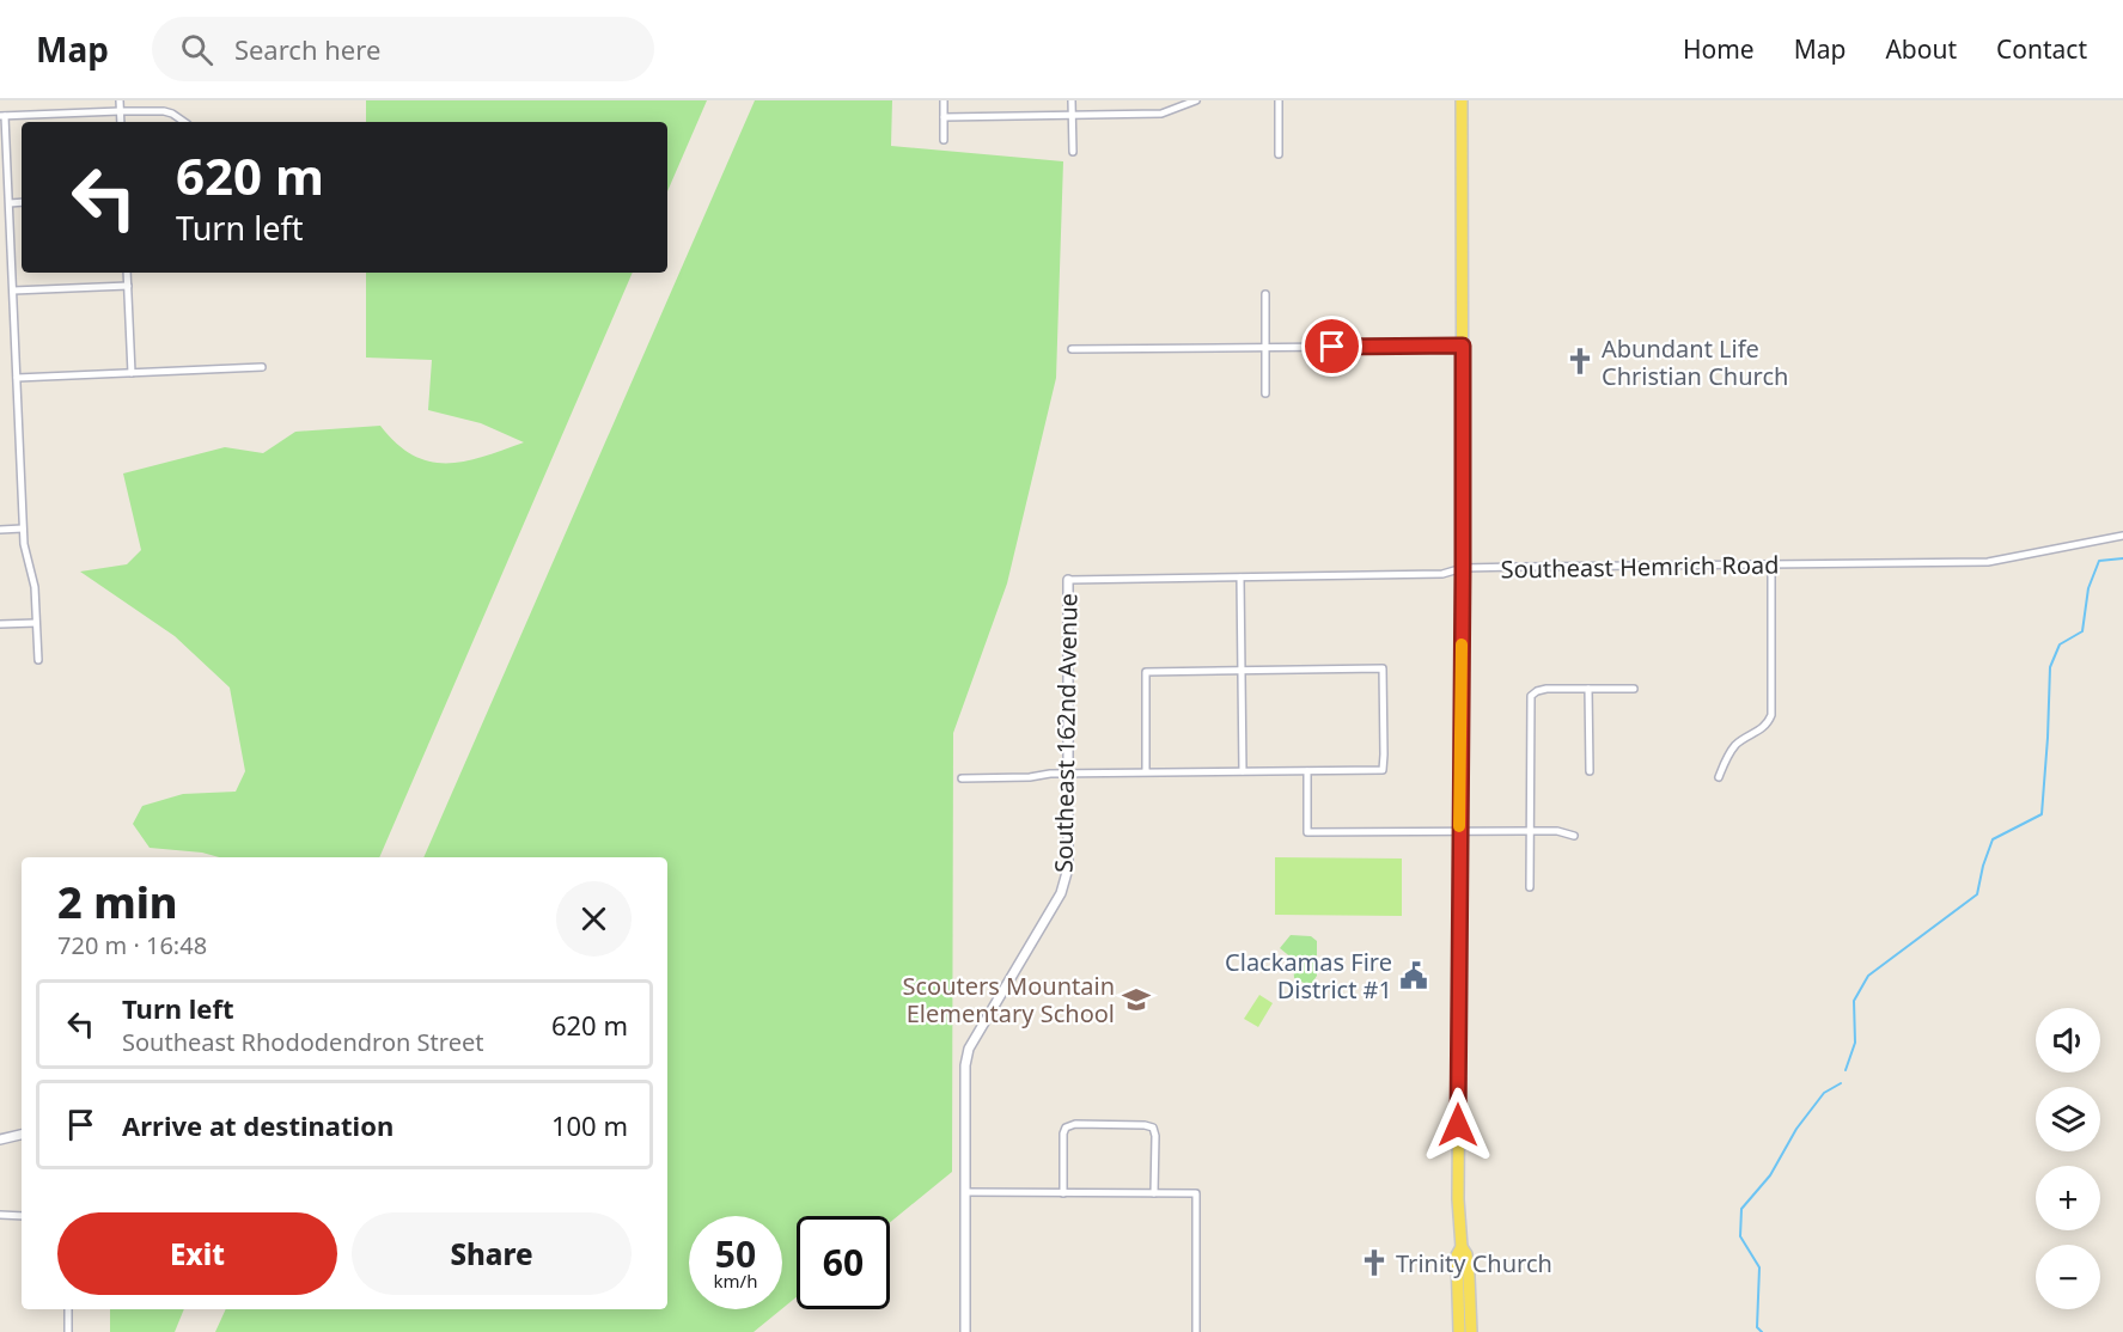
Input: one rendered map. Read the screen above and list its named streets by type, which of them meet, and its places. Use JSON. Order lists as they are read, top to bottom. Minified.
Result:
{"streets":{"street":["Southeast Hemrich Road","Southeast 162nd Avenue"]},"crossings":[["Southeast Hemrich Road","Southeast 162nd Avenue"]],"places":{"church":["Abundant Life Christian Church","Trinity Church"],"public building":["Clackamas Fire District #1"],"school or university":["Scouters Mountain Elementary School"]},"page":{"header":"Map","search":"Search here","nav":["Home","Map","About","Contact"],"turn":["620 m","Turn left"],"heading":["2 min","720 m · 16:48"],"list":[{"name":"Turn left","note":"Southeast Rhododendron Street","value":"620 m"},{"name":"Arrive at destination","value":"100 m"}],"map_buttons":["+","−"],"buttons":["Exit","Share"],"speed":"50 km/h","limit":"60"}}
